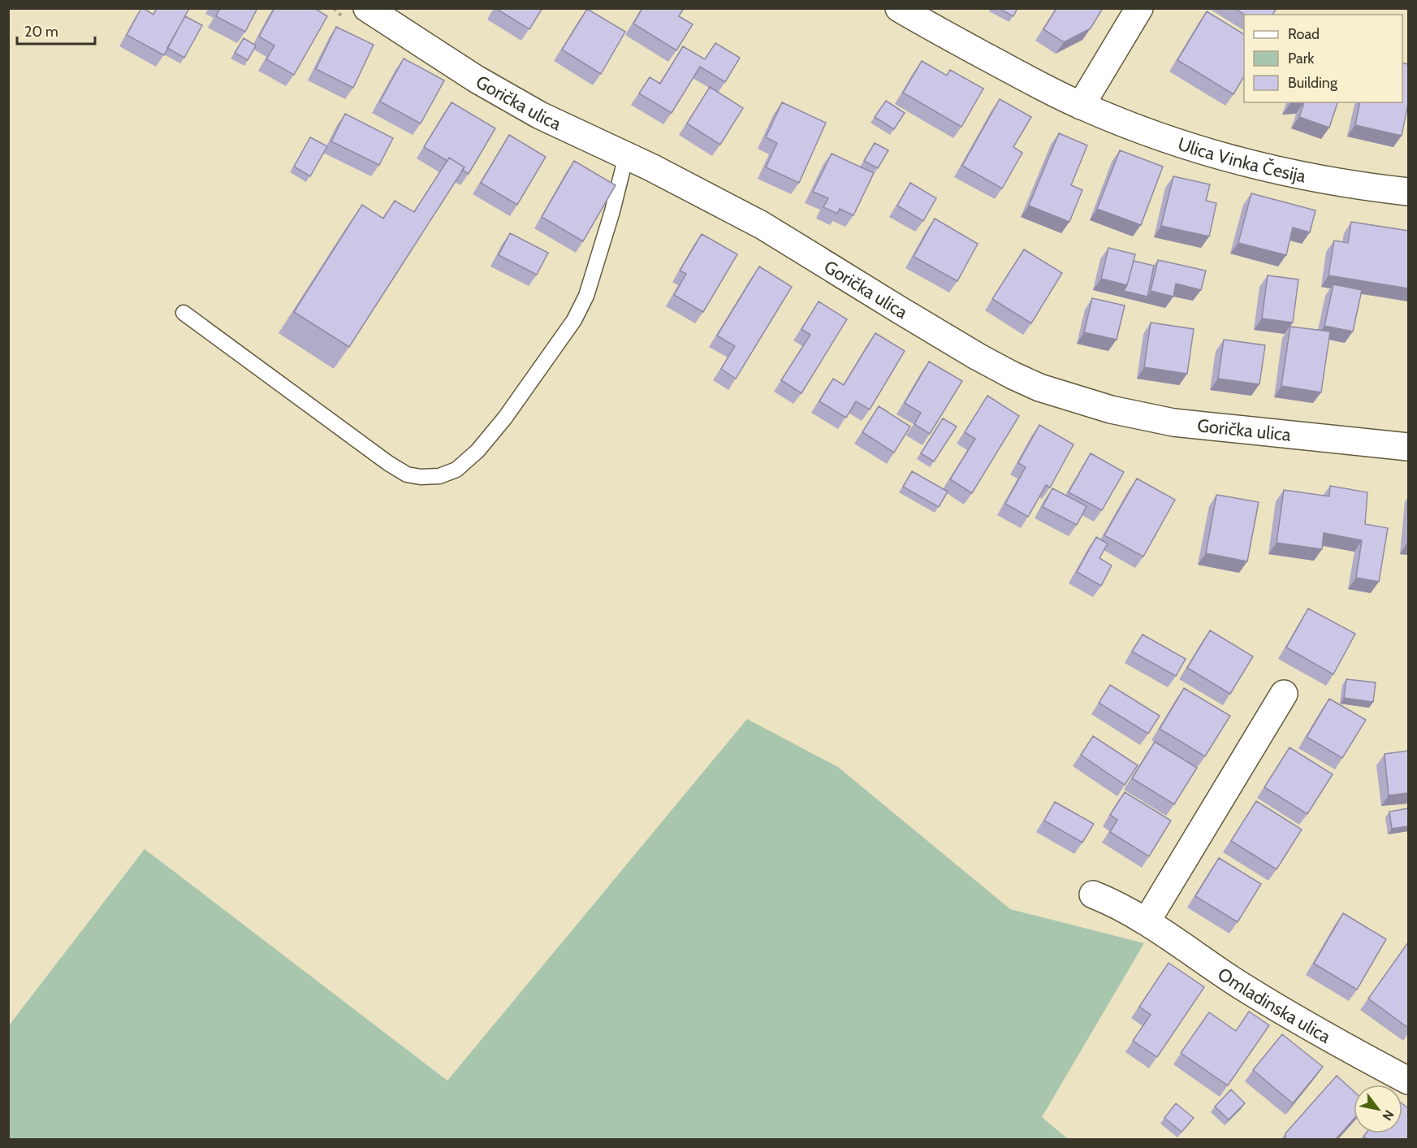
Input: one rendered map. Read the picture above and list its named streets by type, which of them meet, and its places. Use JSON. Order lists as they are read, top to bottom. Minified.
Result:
{"streets":{"street":["Gorička ulica","Ulica Vinka Česija","Omladinska ulica"]},"legend":["Road","Park","Building"],"scale_bar":"20 m","north":"bottom right"}
